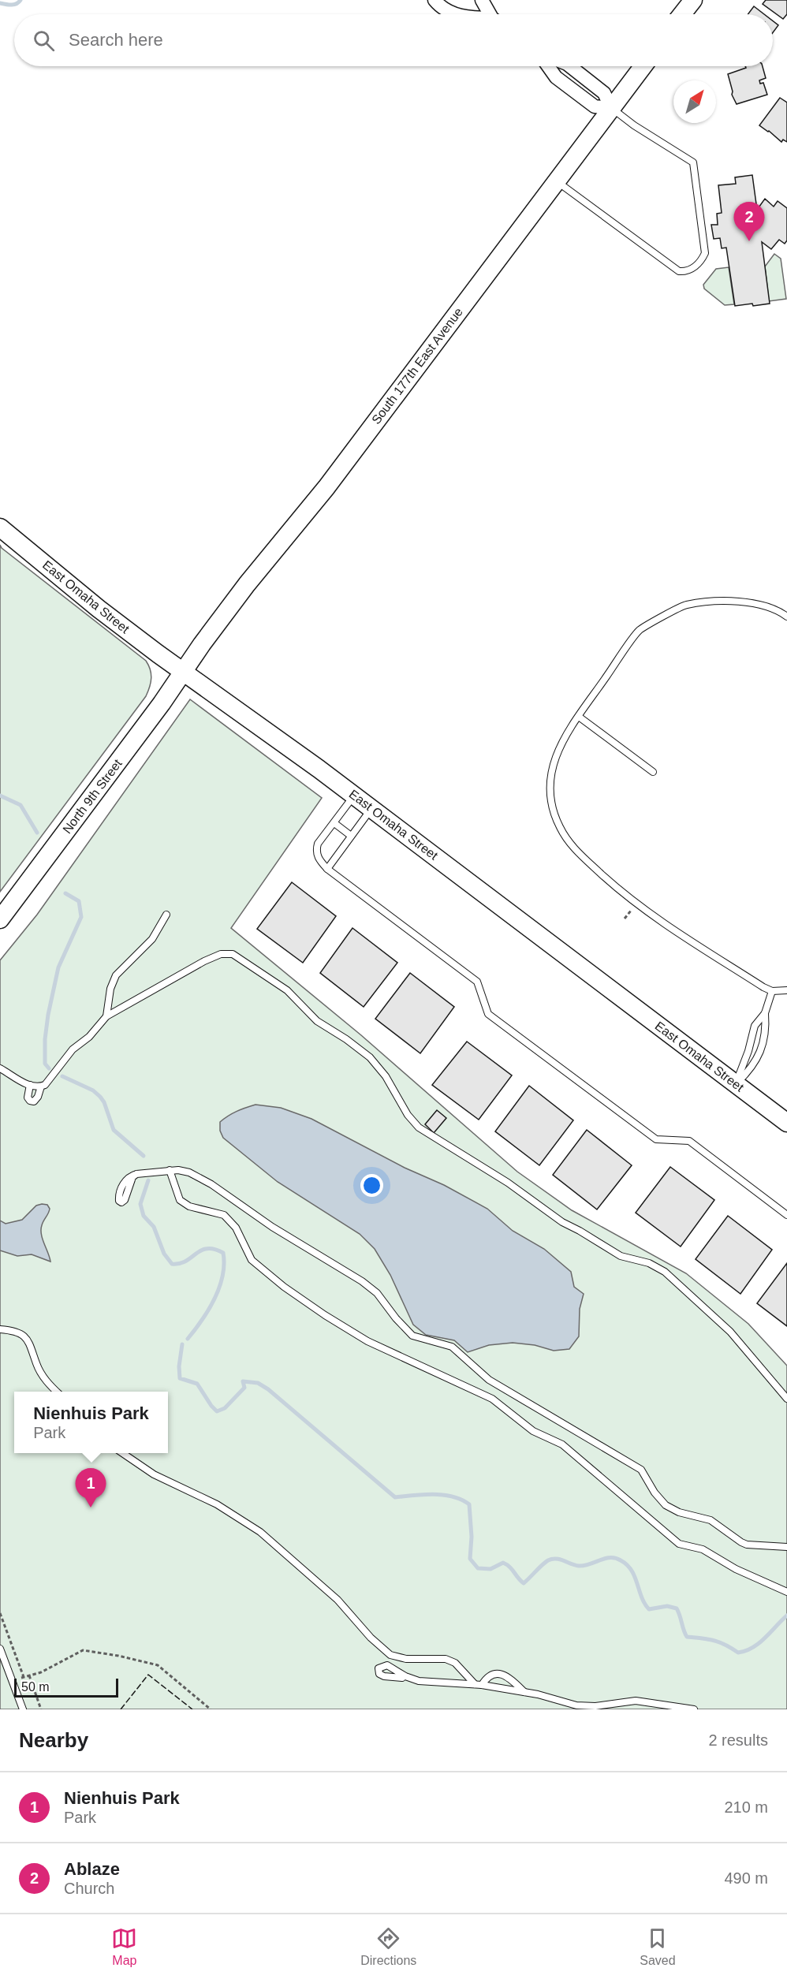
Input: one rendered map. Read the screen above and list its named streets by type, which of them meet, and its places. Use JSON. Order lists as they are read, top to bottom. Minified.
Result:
{"streets":{"street":["South 177th East Avenue","East Omaha Street","North 9th Street"]},"crossings":[["South 177th East Avenue","East Omaha Street"],["South 177th East Avenue","North 9th Street"],["East Omaha Street","North 9th Street"]],"scale_bar":"50 m","north":"top right","page":{"search":"Search here","pins":["2","1"],"popup":["Nienhuis Park","Park"],"scale":"50 m","heading":["Nearby","2 results"],"list":[{"mark":"1","name":"Nienhuis Park","note":"Park","value":"210 m"},{"mark":"2","name":"Ablaze","note":"Church","value":"490 m"}],"nav":["Map","Directions","Saved"]}}
